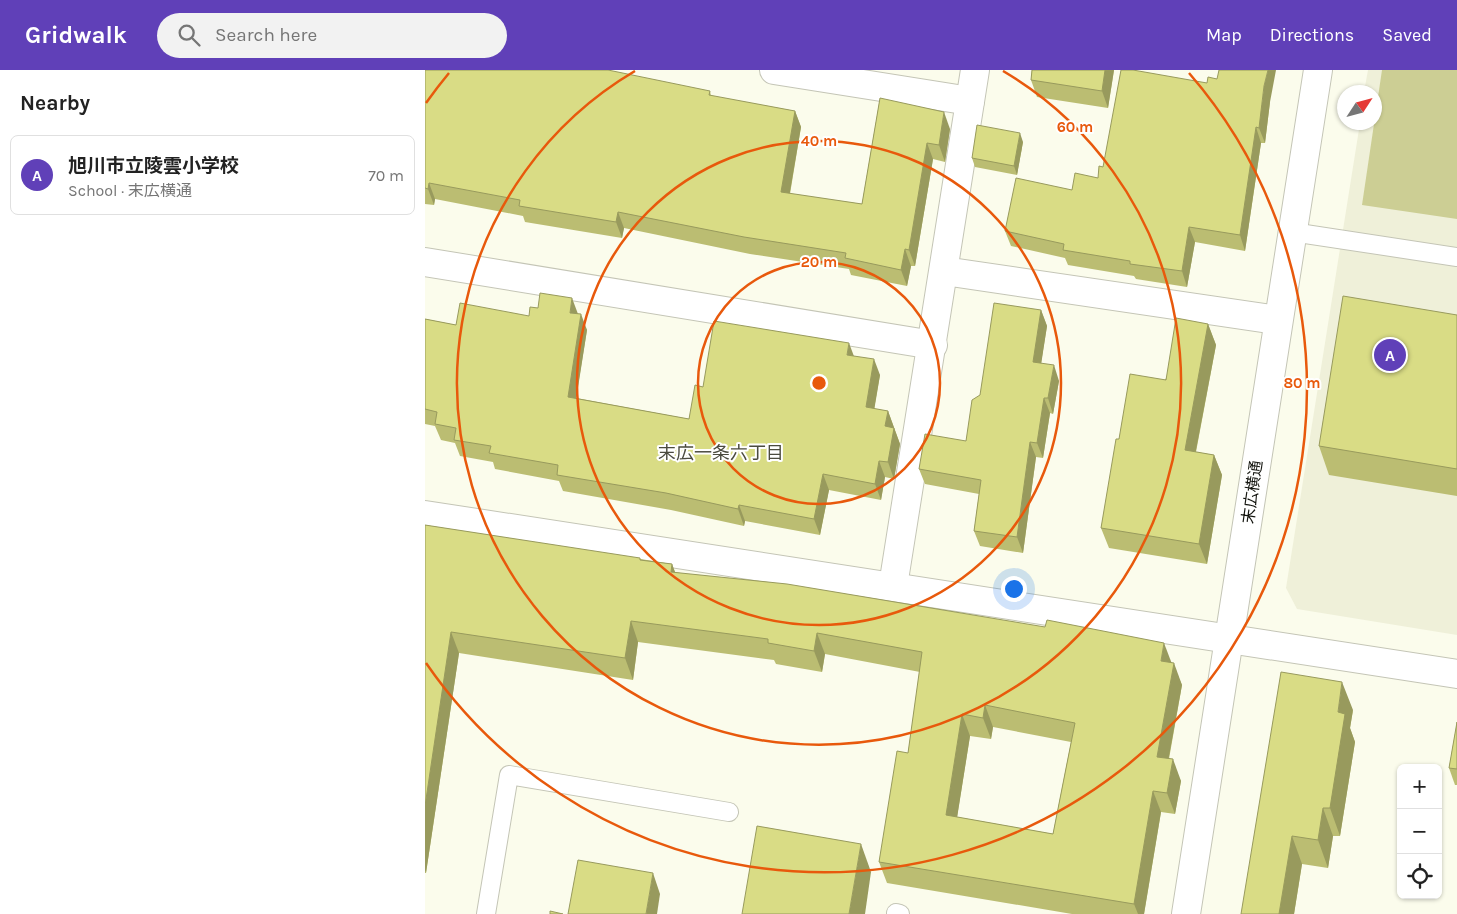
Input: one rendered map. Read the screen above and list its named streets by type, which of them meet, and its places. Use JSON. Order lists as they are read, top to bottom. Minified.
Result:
{"streets":{"street":["末広横通"]},"districts":["末広一条六丁目"],"north":"top right","page":{"header":"Gridwalk","search":"Search here","nav":["Map","Directions","Saved"],"heading":"Nearby","list":[{"mark":"A","name":"旭川市立陵雲小学校","note":"School · 末広横通","value":"70 m"}],"pins":"A","map_buttons":["+","−"]},"rings":["60 m","40 m","20 m","80 m"]}
